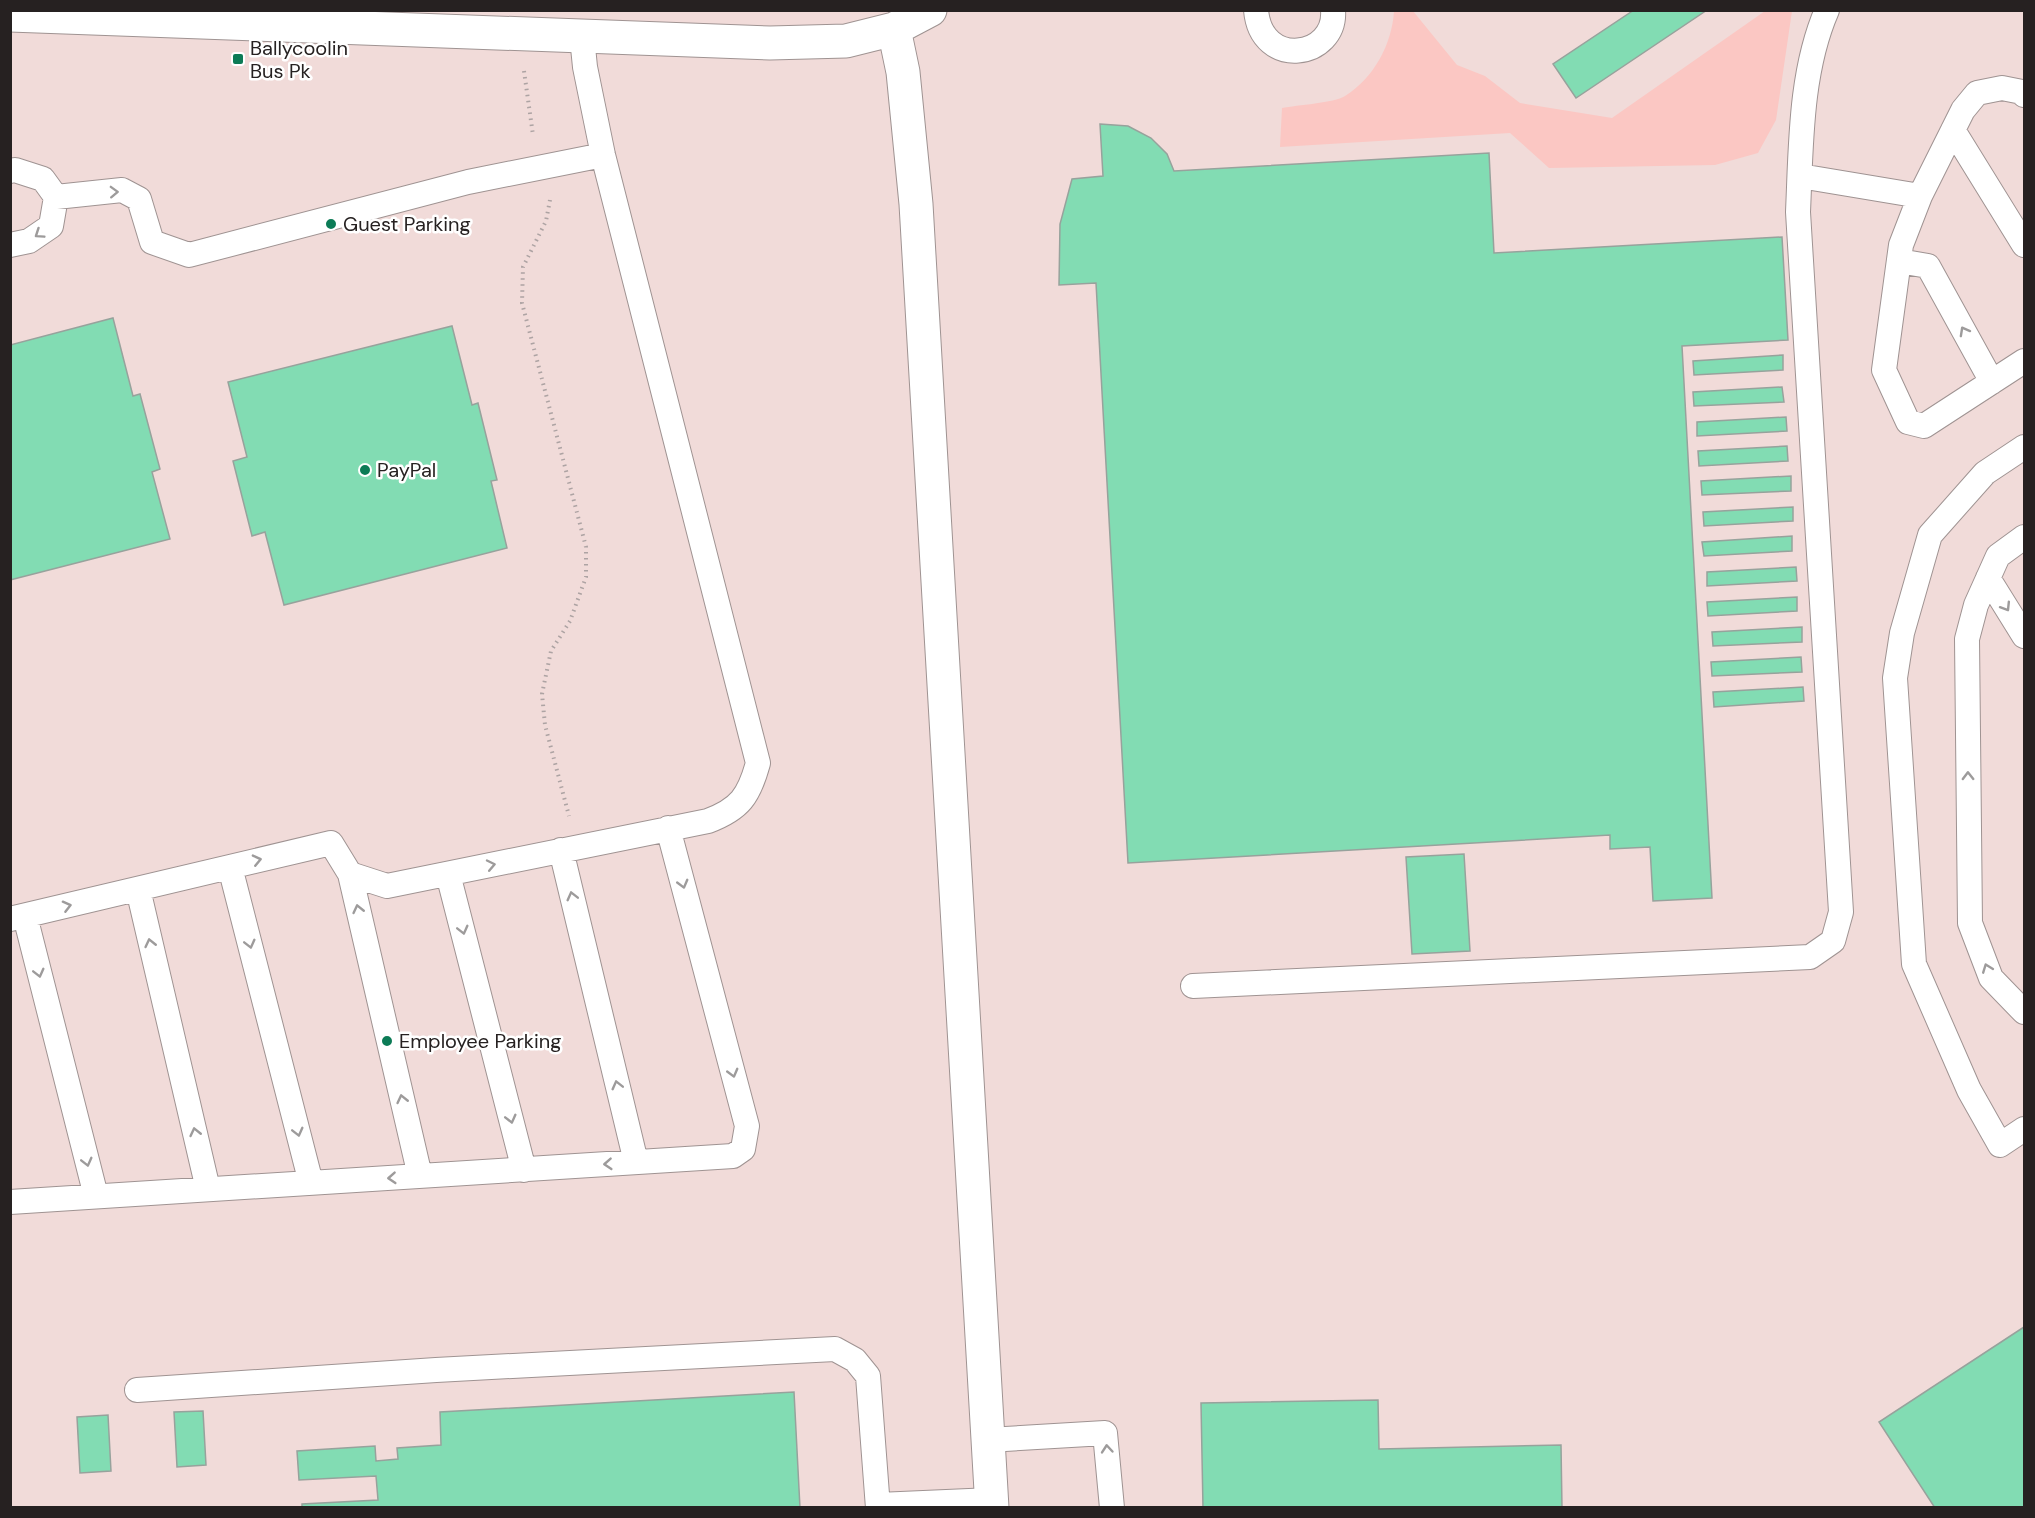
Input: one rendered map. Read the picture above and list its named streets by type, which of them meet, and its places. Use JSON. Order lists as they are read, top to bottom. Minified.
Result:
{"places":{"transit":["Ballycoolin Bus Pk"],"other":["Guest Parking","PayPal","Employee Parking"]}}
